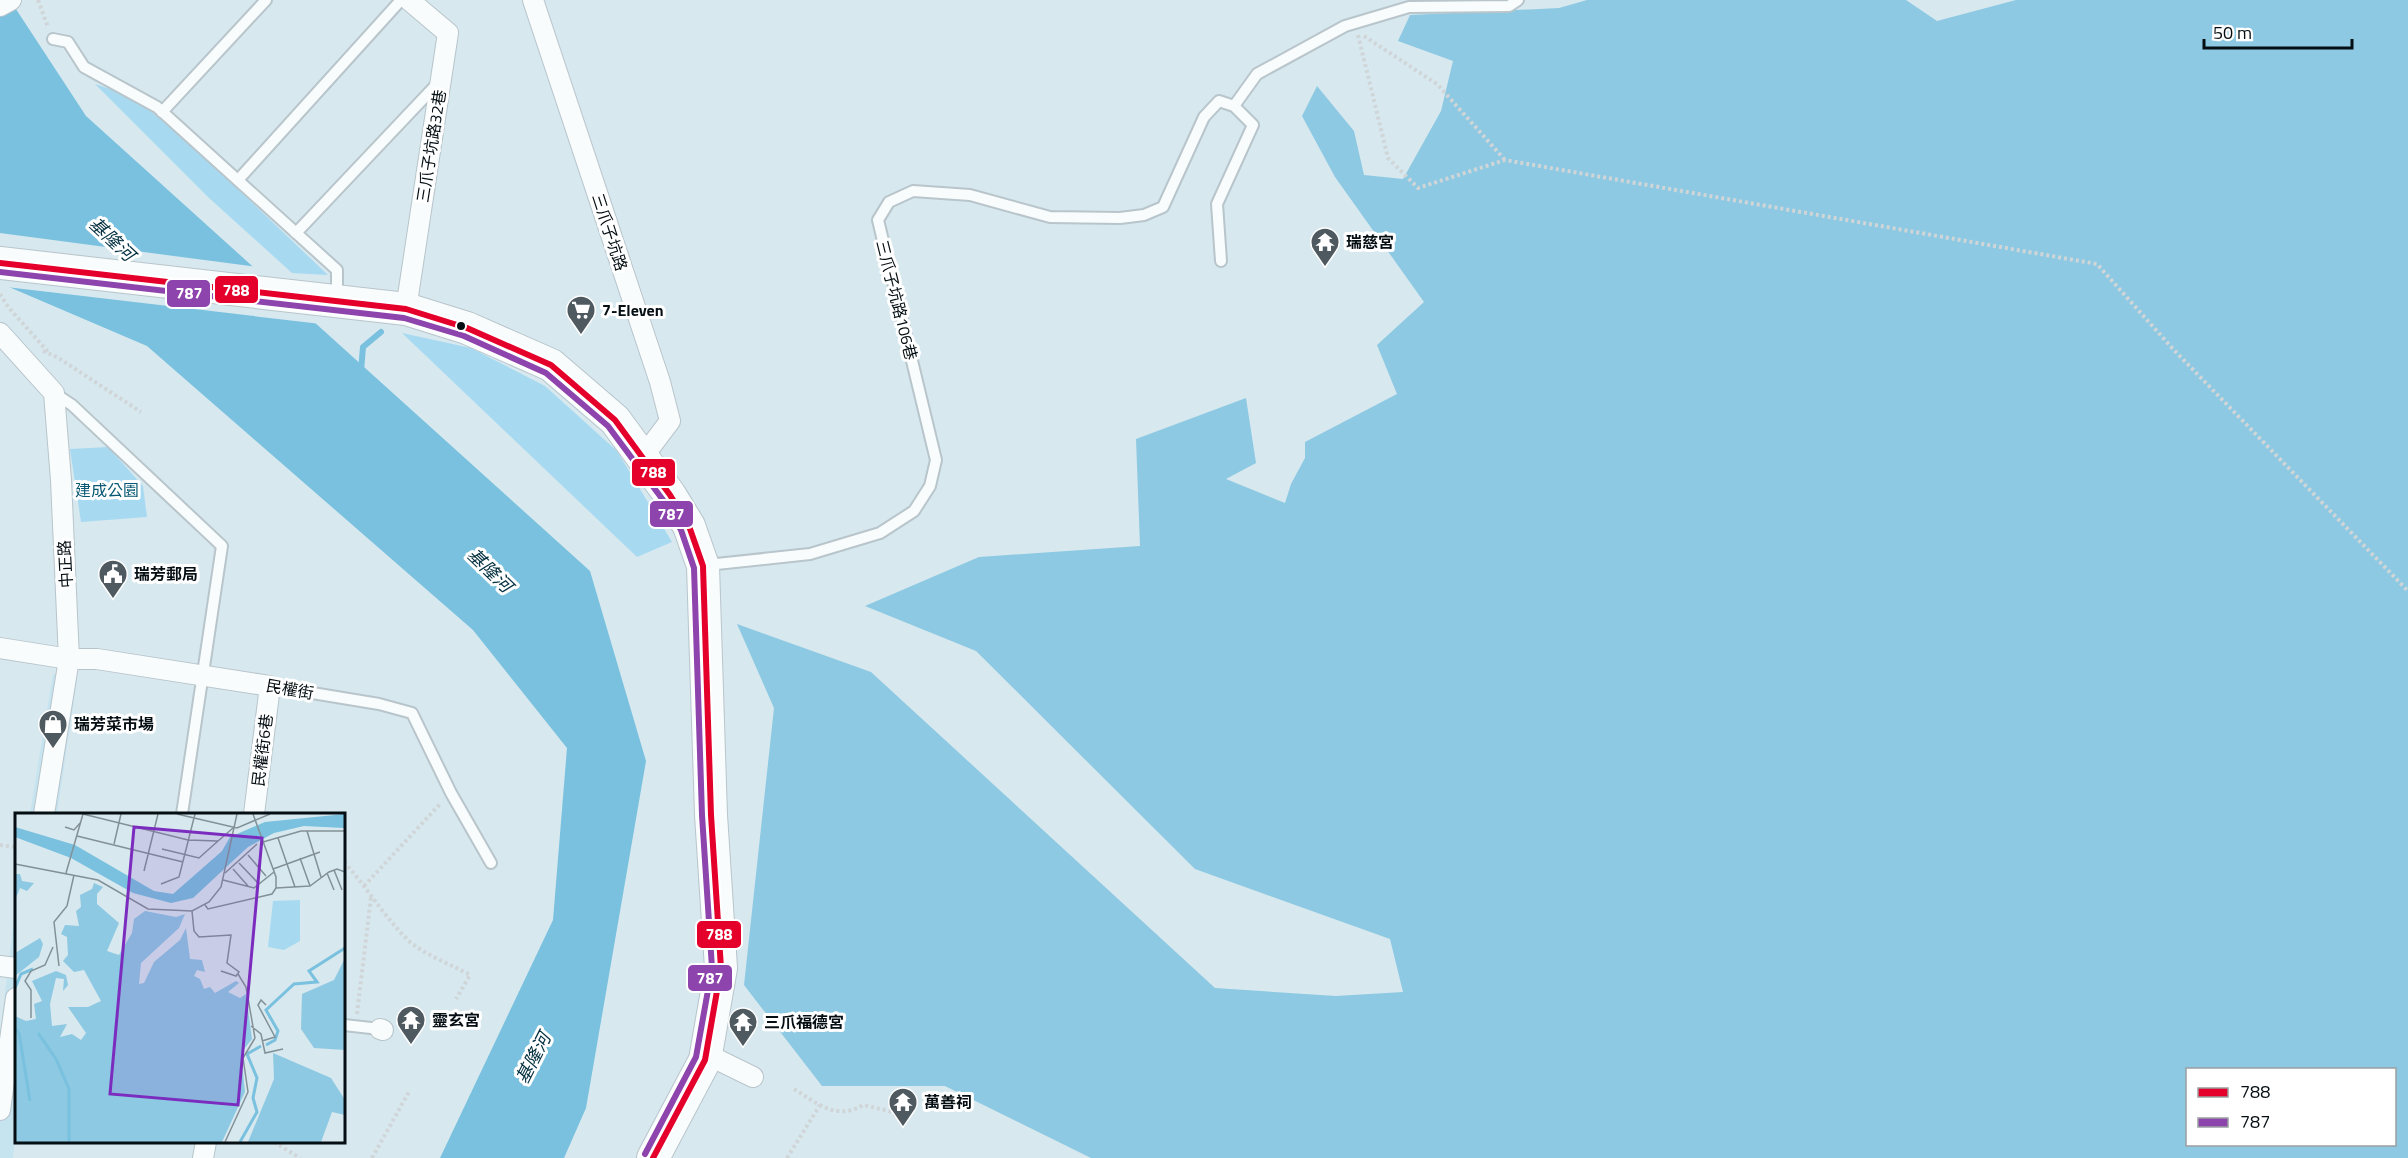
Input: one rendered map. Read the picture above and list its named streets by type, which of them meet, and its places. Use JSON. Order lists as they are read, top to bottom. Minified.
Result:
{"streets":{"street":["三爪子坑路32巷","三爪子坑路","中正路","民權街","民權街6巷"],"lane":["三爪子坑路106巷"]},"crossings":[["中正路","民權街"],["民權街","民權街6巷"]],"water":["基隆河"],"parks":["建成公園"],"places":{"temple":["瑞慈宮","靈玄宮","三爪福德宮","萬善祠"],"supermarket":["7-Eleven"],"public building":["瑞芳郵局"],"shop":["瑞芳菜市場"]},"lines":["transit line 788","transit line 787"],"legend":["788","787"],"scale_bar":"50 m"}
